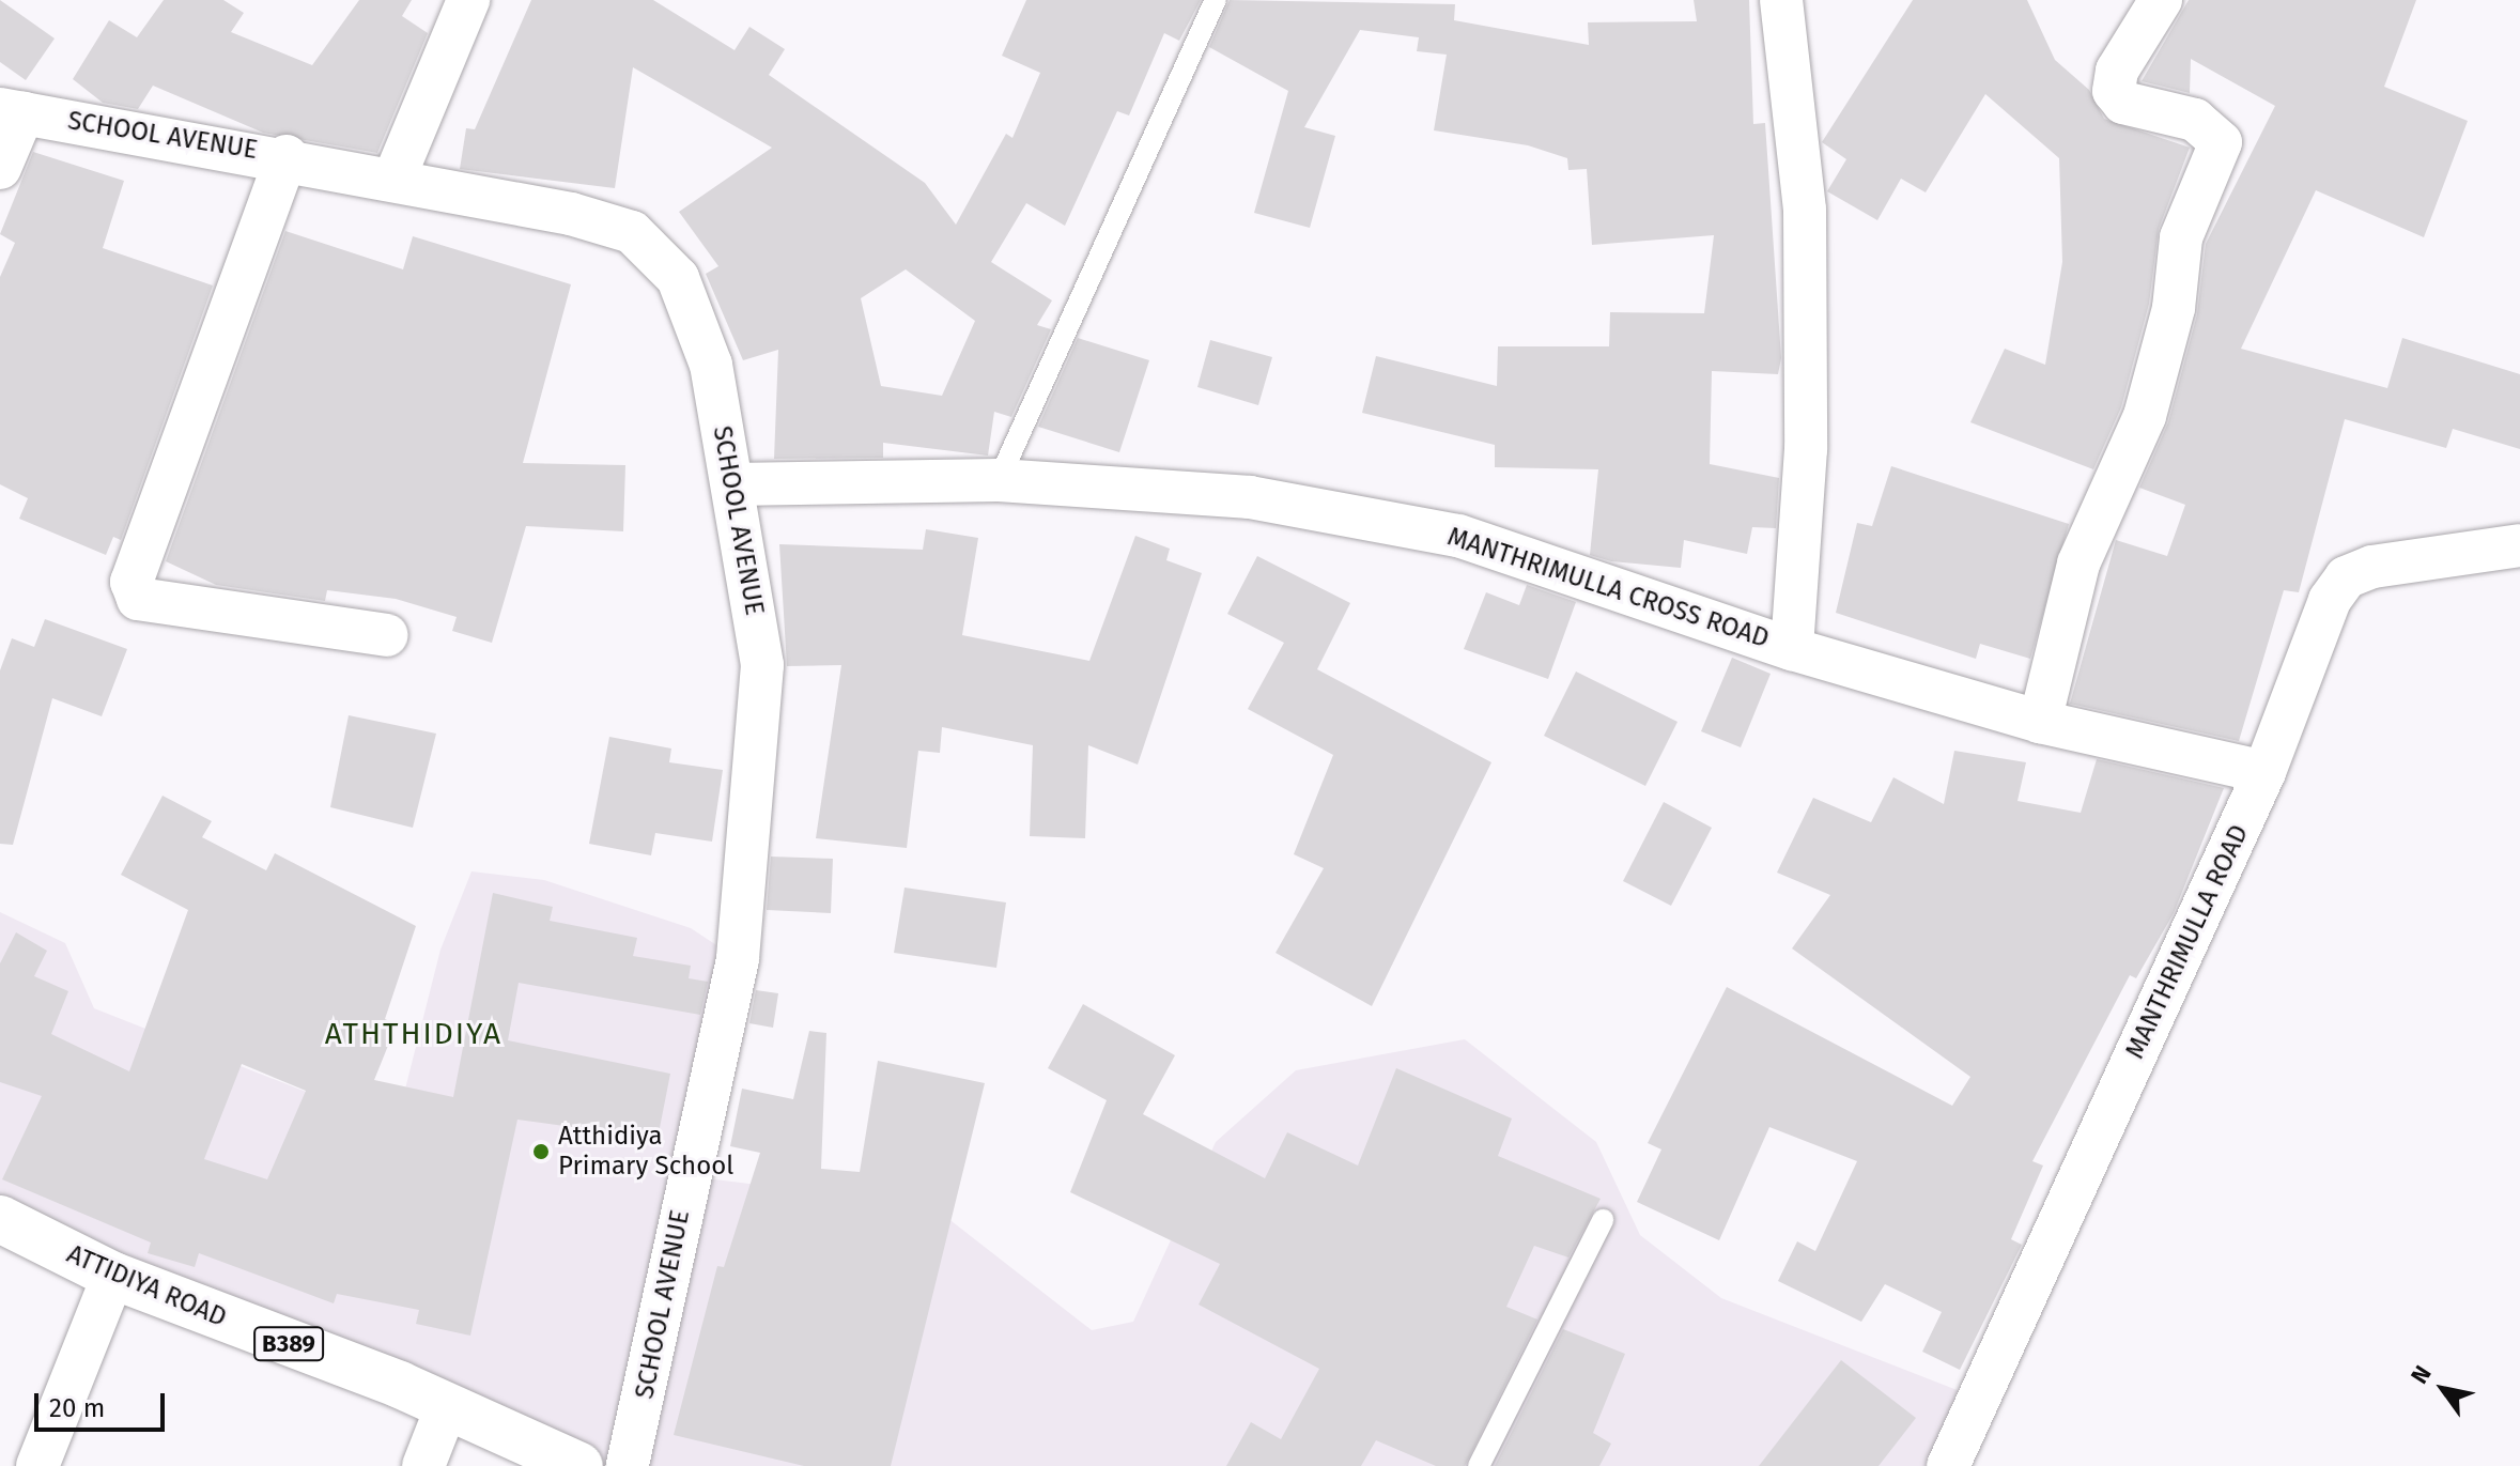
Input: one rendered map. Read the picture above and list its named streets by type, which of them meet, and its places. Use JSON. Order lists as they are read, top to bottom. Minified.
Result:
{"streets":{"main road":["ATTIDIYA ROAD","B389"],"street":["SCHOOL AVENUE","MANTHRIMULLA CROSS ROAD","MANTHRIMULLA ROAD"]},"crossings":[["SCHOOL AVENUE","MANTHRIMULLA CROSS ROAD"],["MANTHRIMULLA CROSS ROAD","MANTHRIMULLA ROAD"]],"districts":["ATHTHIDIYA"],"places":["Atthidiya Primary School"],"scale_bar":"20 m","north":"top left"}
